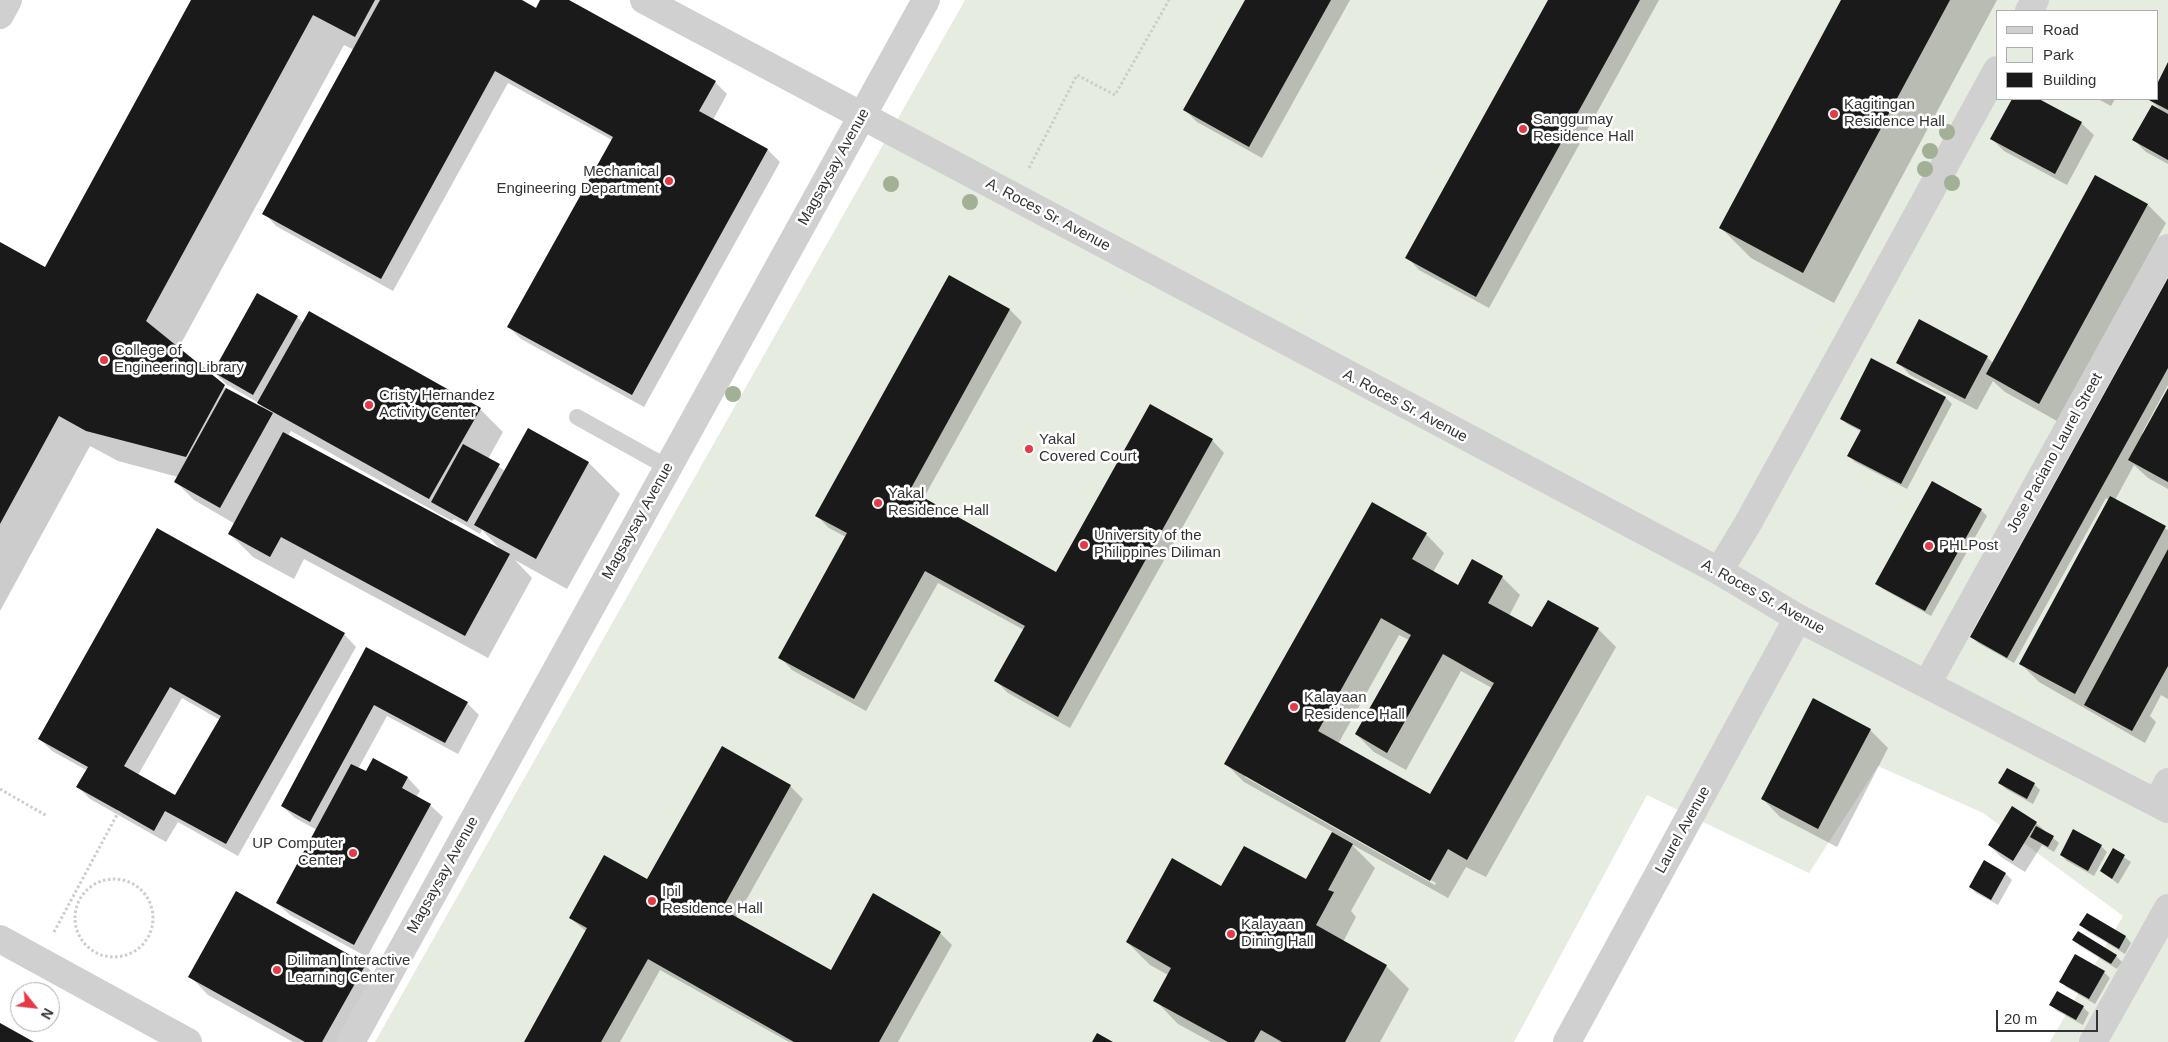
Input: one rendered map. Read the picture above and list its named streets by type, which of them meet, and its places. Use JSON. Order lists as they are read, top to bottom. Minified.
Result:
{"streets":{"street":["Magsaysay Avenue","A. Roces Sr. Avenue","Jose Paciano Laurel Street","Laurel Avenue"]},"crossings":[["Magsaysay Avenue","A. Roces Sr. Avenue"],["A. Roces Sr. Avenue","Jose Paciano Laurel Street"],["A. Roces Sr. Avenue","Laurel Avenue"]],"places":["Kagitingan Residence Hall","Sanggumay Residence Hall","Mechanical Engineering Department","College of Engineering Library","Cristy Hernandez Activity Center","Yakal Covered Court","Yakal Residence Hall","University of the Philippines Diliman","PHLPost","Kalayaan Residence Hall","UP Computer Center","Ipil Residence Hall","Kalayaan Dining Hall","Diliman Interactive Learning Center"],"legend":["Road","Park","Building"],"scale_bar":"20 m","north":"bottom right"}
